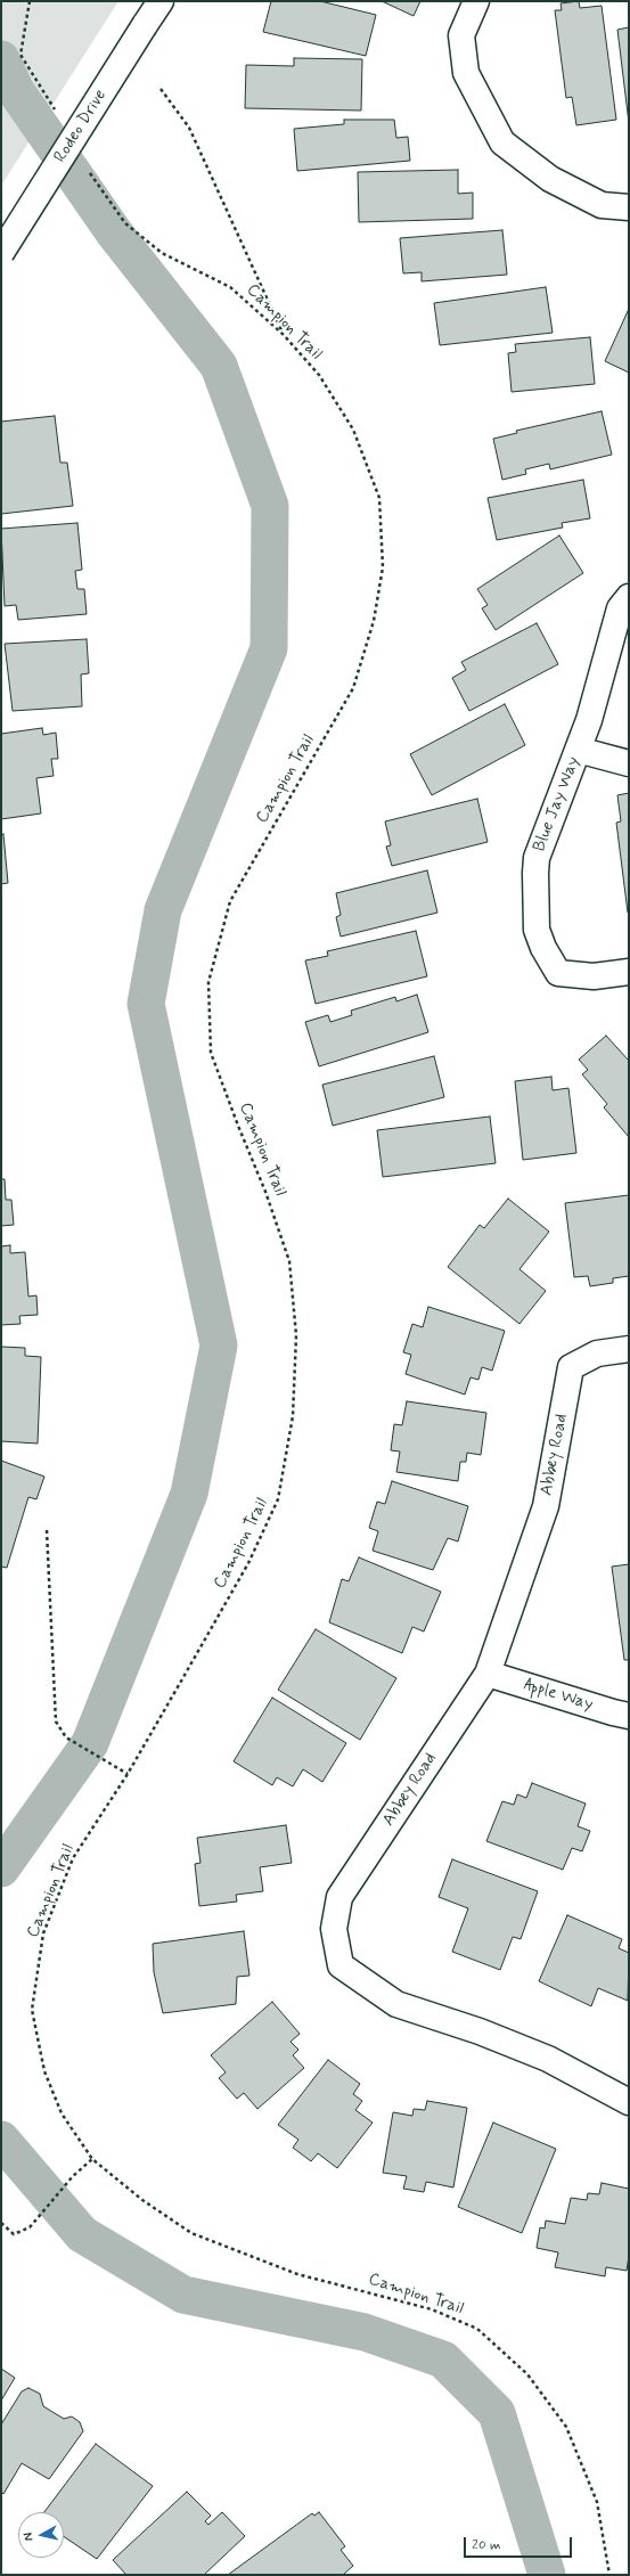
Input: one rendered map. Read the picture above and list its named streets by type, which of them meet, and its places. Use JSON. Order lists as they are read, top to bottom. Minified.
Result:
{"streets":{"street":["Rodeo Drive","Blue Jay Way","Abbey Road","Apple Way"],"path":["Campion Trail"]},"crossings":[["Abbey Road","Apple Way"]],"scale_bar":"20 m","north":"left"}
